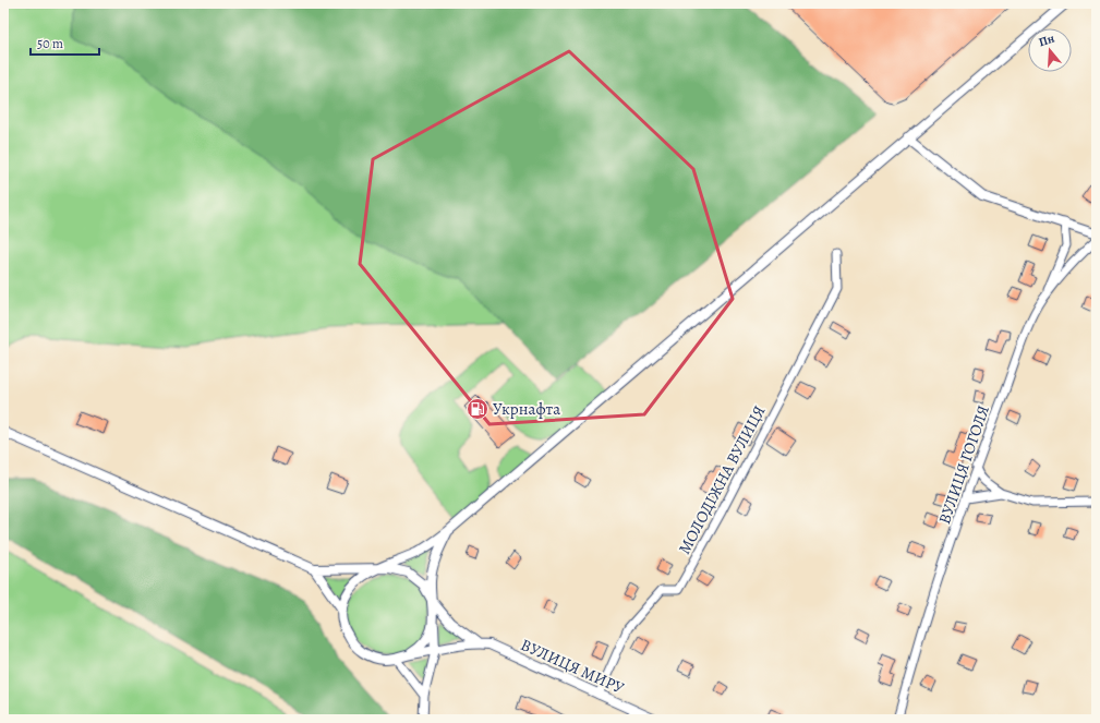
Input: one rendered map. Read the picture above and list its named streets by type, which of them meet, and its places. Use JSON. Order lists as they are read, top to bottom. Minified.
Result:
{"streets":{"street":["ВУЛИЦЯ ГОГОЛЯ","МОЛОДІЖНА ВУЛИЦЯ","ВУЛИЦЯ МИРУ"]},"crossings":[["МОЛОДІЖНА ВУЛИЦЯ","ВУЛИЦЯ МИРУ"]],"places":{"fuel station":["Укрнафта"]},"scale_bar":"50 m","north":"top"}
